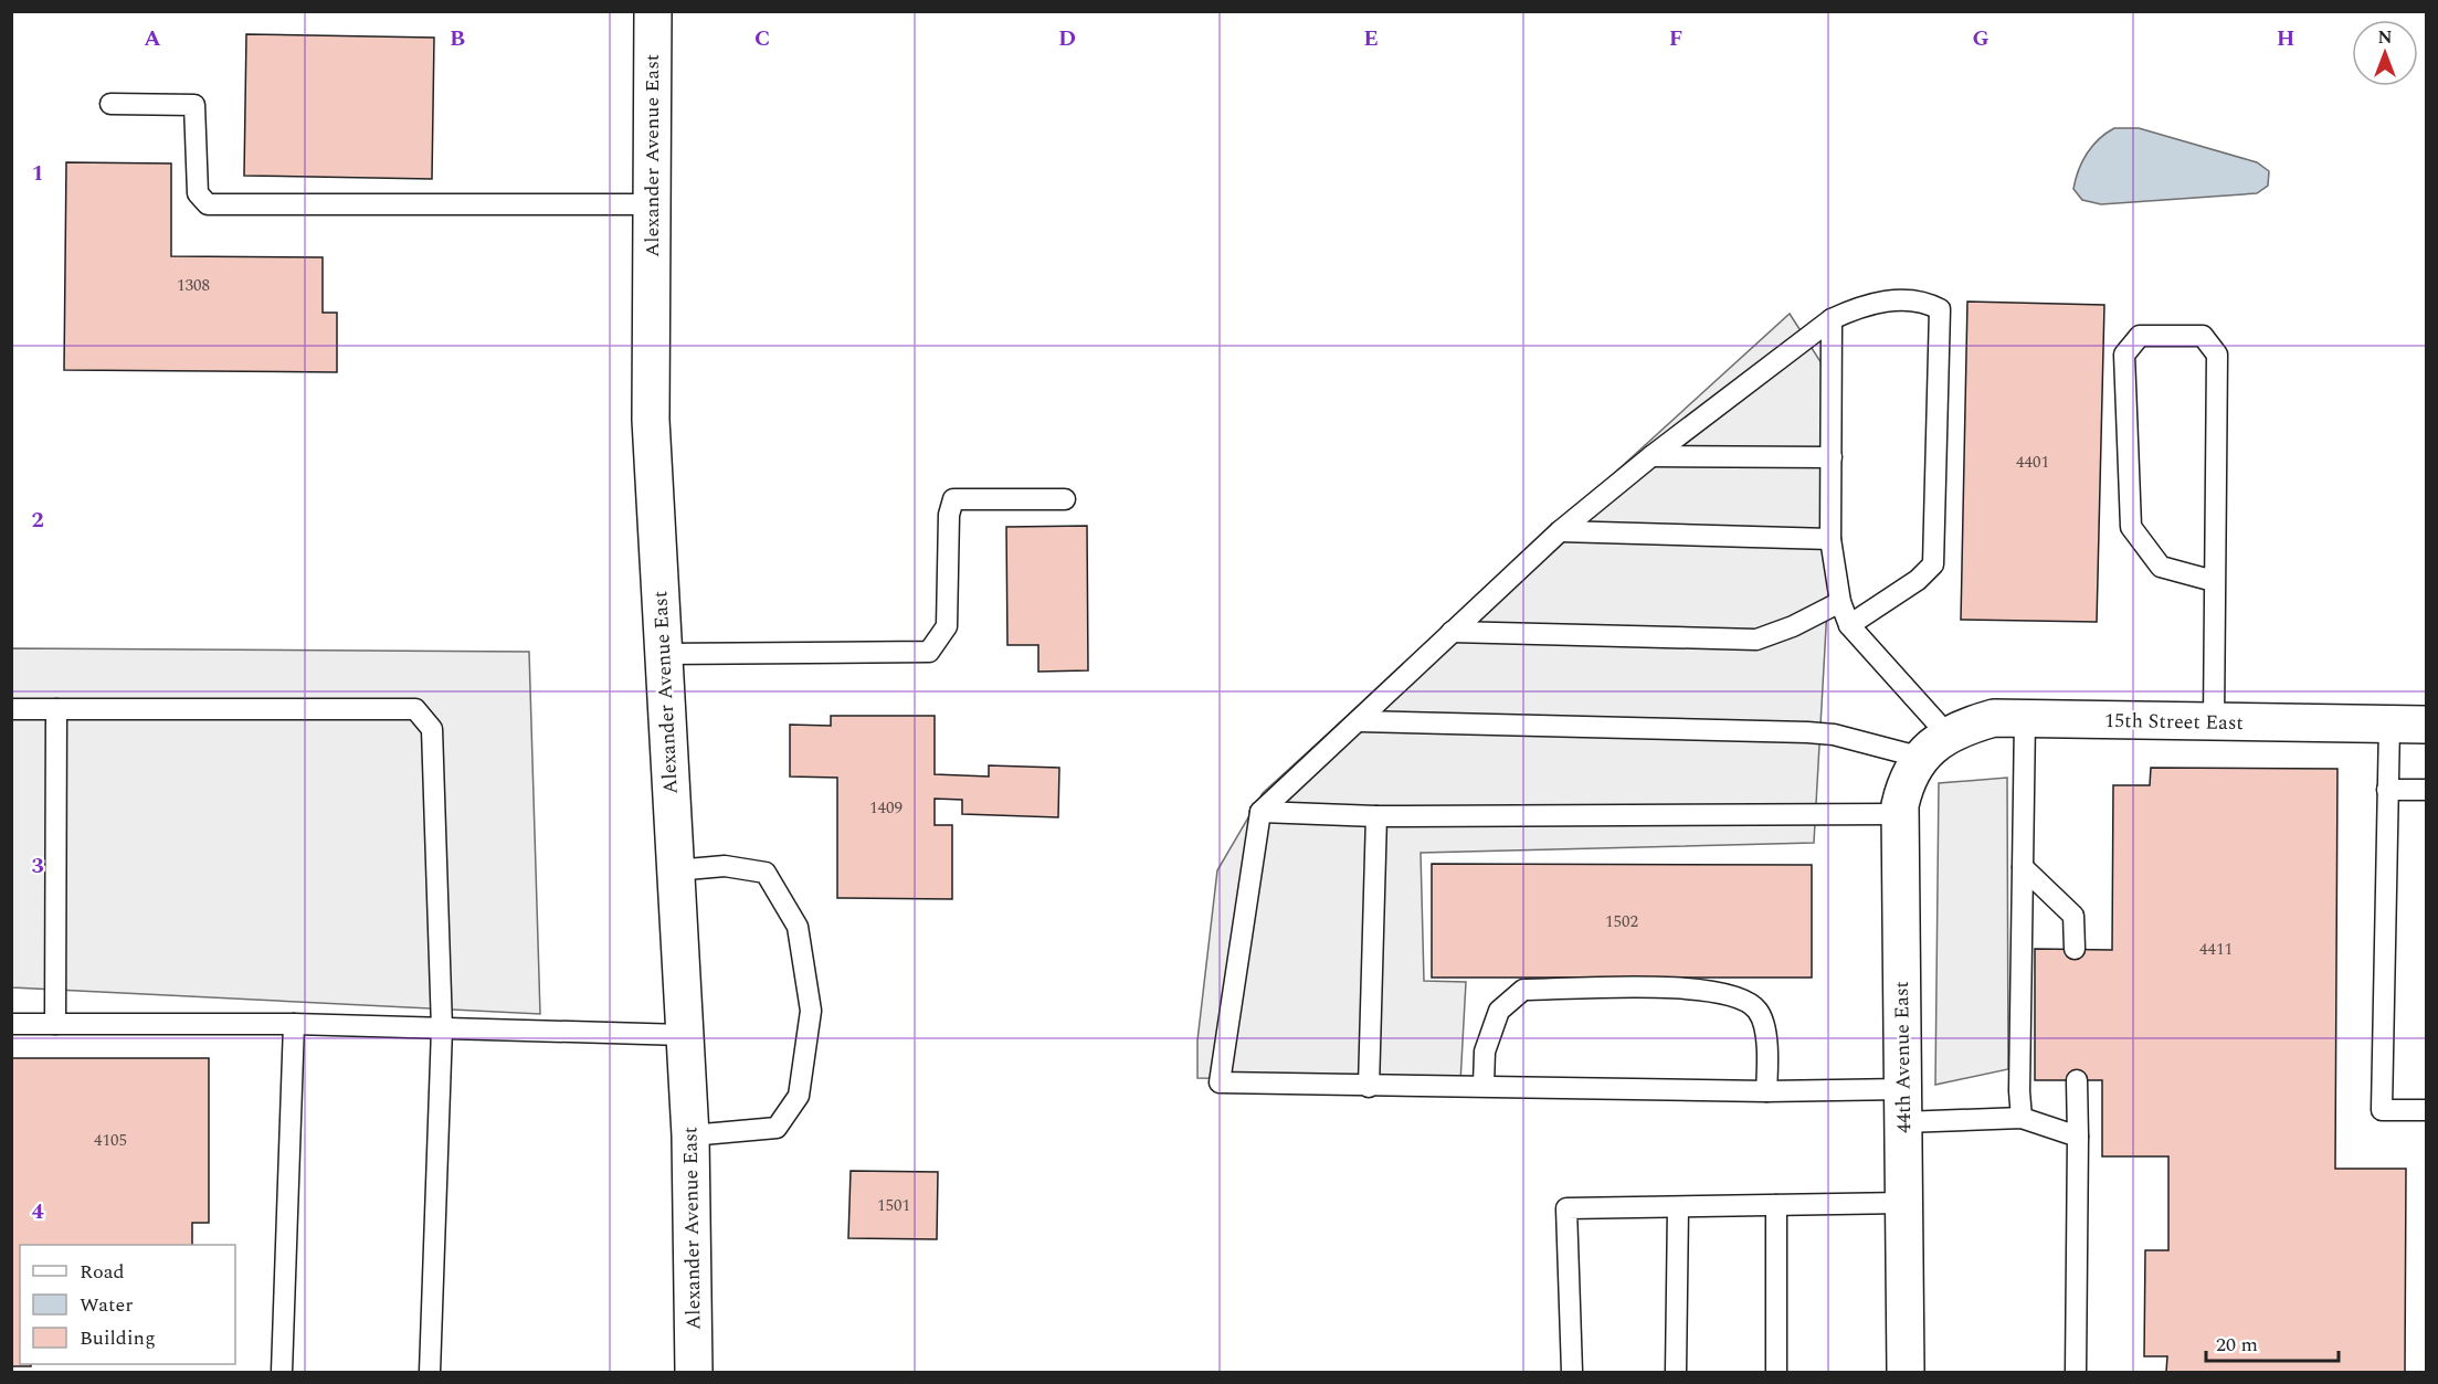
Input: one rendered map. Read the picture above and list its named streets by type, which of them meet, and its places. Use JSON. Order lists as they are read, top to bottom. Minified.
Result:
{"streets":{"street":["Alexander Avenue East","15th Street East","44th Avenue East"]},"crossings":[["15th Street East","44th Avenue East"]],"house_numbers":["1308","4401","1409","1502","4411","4105","1501"],"legend":["Road","Water","Building"],"scale_bar":"20 m","north":"top","grid":{"columns":["A","B","C","D","E","F","G","H"],"rows":["1","2","3","4"]}}
